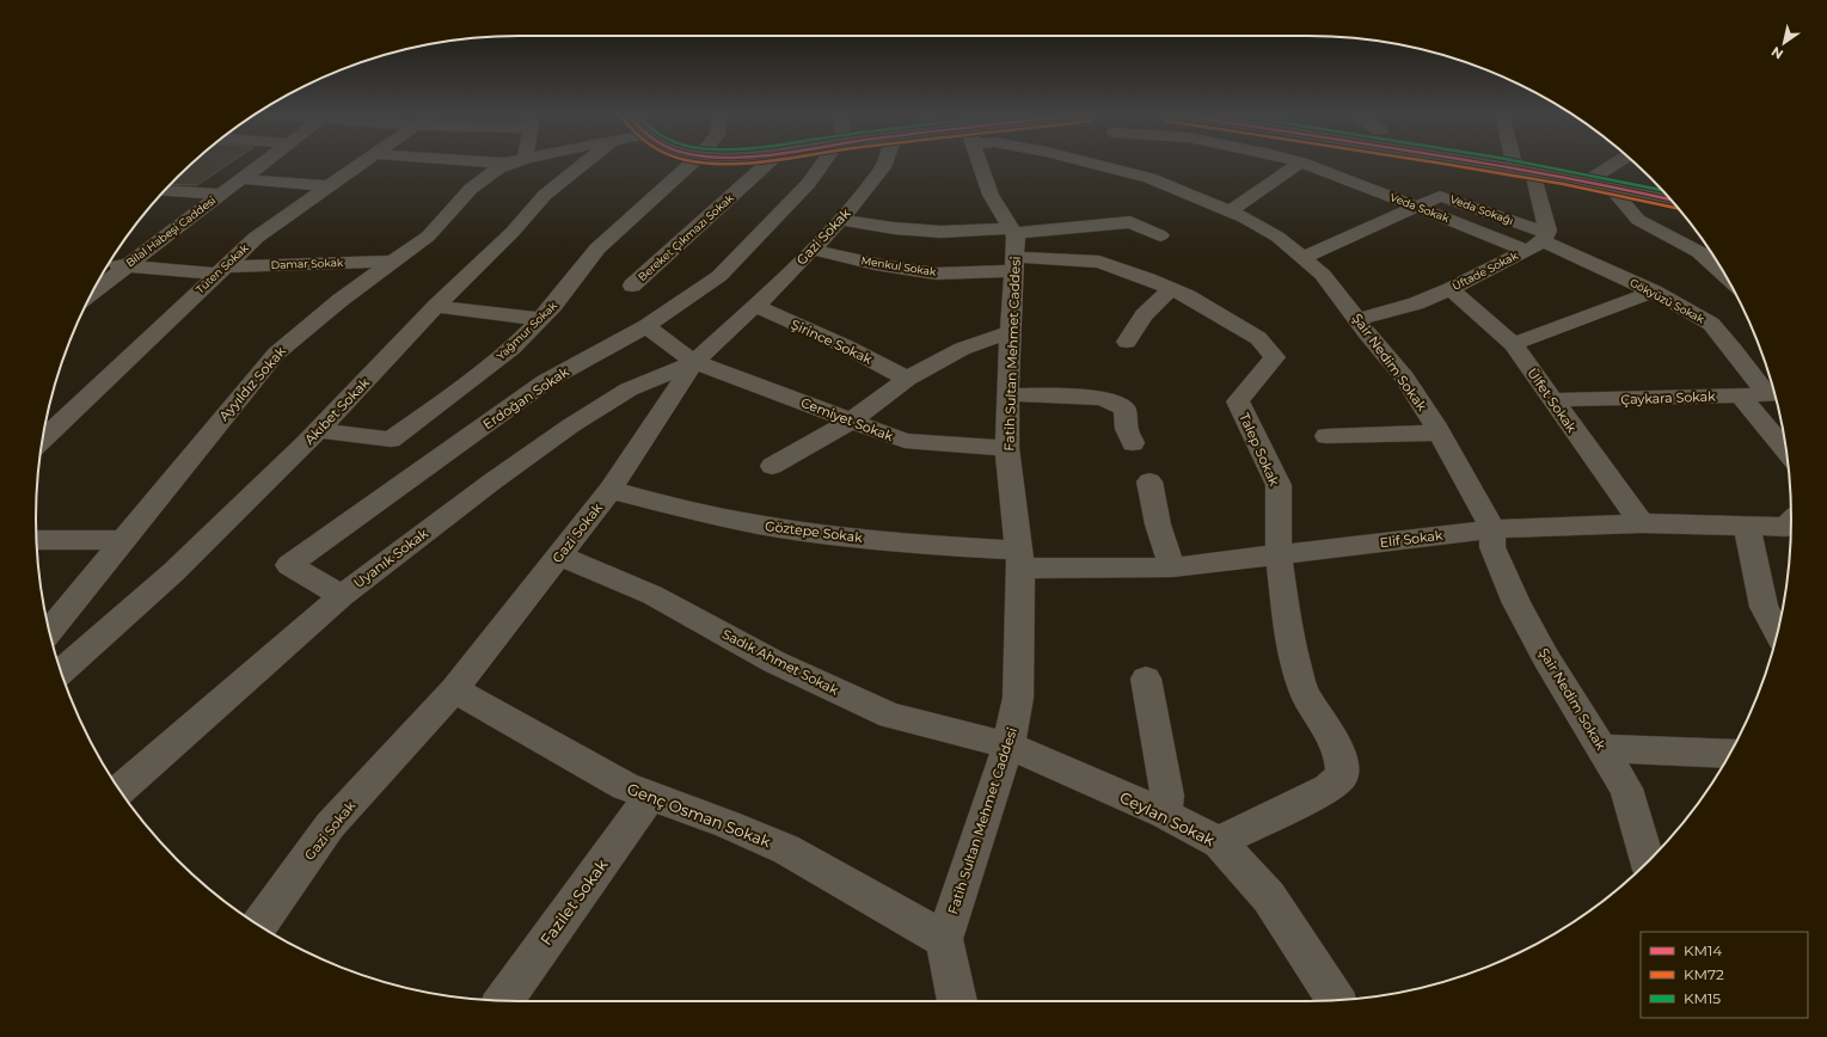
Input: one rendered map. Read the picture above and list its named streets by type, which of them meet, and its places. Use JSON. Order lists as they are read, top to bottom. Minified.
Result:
{"streets":{"street":["Veda Sokak","Veda Sokağı","Bilal Habeşi Caddesi","Gazi Sokak","Bereket Çıkmazı Sokak","Damar Sokak","Menkul Sokak","Tüten Sokak","Üftade Sokak","Gökyüzü Sokak","Yağmur Sokak","Şirince Sokak","Fatih Sultan Mehmet Caddesi","Şair Nedim Sokak","Ayyıldız Sokak","Erdoğan Sokak","Çaykara Sokak","Ülfet Sokak","Akıbet Sokak","Cemiyet Sokak","Talep Sokak","Göztepe Sokak","Elif Sokak","Uyanık Sokak","Sadık Ahmet Sokak","Genç Osman Sokak","Ceylan Sokak","Fazilet Sokak"]},"crossings":[["Veda Sokak","Veda Sokağı"],["Veda Sokak","Üftade Sokak"],["Veda Sokak","Gökyüzü Sokak"],["Veda Sokağı","Üftade Sokak"],["Veda Sokağı","Gökyüzü Sokak"],["Veda Sokağı","Şair Nedim Sokak"],["Bilal Habeşi Caddesi","Damar Sokak"],["Gazi Sokak","Menkul Sokak"],["Gazi Sokak","Şirince Sokak"],["Gazi Sokak","Cemiyet Sokak"],["Gazi Sokak","Göztepe Sokak"],["Gazi Sokak","Uyanık Sokak"],["Gazi Sokak","Sadık Ahmet Sokak"],["Gazi Sokak","Genç Osman Sokak"],["Damar Sokak","Tüten Sokak"],["Damar Sokak","Ayyıldız Sokak"],["Menkul Sokak","Fatih Sultan Mehmet Caddesi"],["Menkul Sokak","Talep Sokak"],["Üftade Sokak","Gökyüzü Sokak"],["Üftade Sokak","Şair Nedim Sokak"],["Üftade Sokak","Ülfet Sokak"],["Gökyüzü Sokak","Çaykara Sokak"],["Yağmur Sokak","Akıbet Sokak"],["Fatih Sultan Mehmet Caddesi","Cemiyet Sokak"],["Fatih Sultan Mehmet Caddesi","Talep Sokak"],["Fatih Sultan Mehmet Caddesi","Göztepe Sokak"],["Fatih Sultan Mehmet Caddesi","Elif Sokak"],["Fatih Sultan Mehmet Caddesi","Sadık Ahmet Sokak"],["Fatih Sultan Mehmet Caddesi","Genç Osman Sokak"],["Fatih Sultan Mehmet Caddesi","Ceylan Sokak"],["Şair Nedim Sokak","Elif Sokak"],["Erdoğan Sokak","Cemiyet Sokak"],["Erdoğan Sokak","Uyanık Sokak"],["Çaykara Sokak","Ülfet Sokak"],["Ülfet Sokak","Elif Sokak"],["Cemiyet Sokak","Uyanık Sokak"],["Talep Sokak","Elif Sokak"],["Talep Sokak","Ceylan Sokak"],["Göztepe Sokak","Elif Sokak"],["Sadık Ahmet Sokak","Ceylan Sokak"],["Genç Osman Sokak","Fazilet Sokak"]],"lines":["transit line KM14","transit line KM72","transit line KM15"],"legend":["KM14","KM72","KM15"],"north":"bottom left"}
